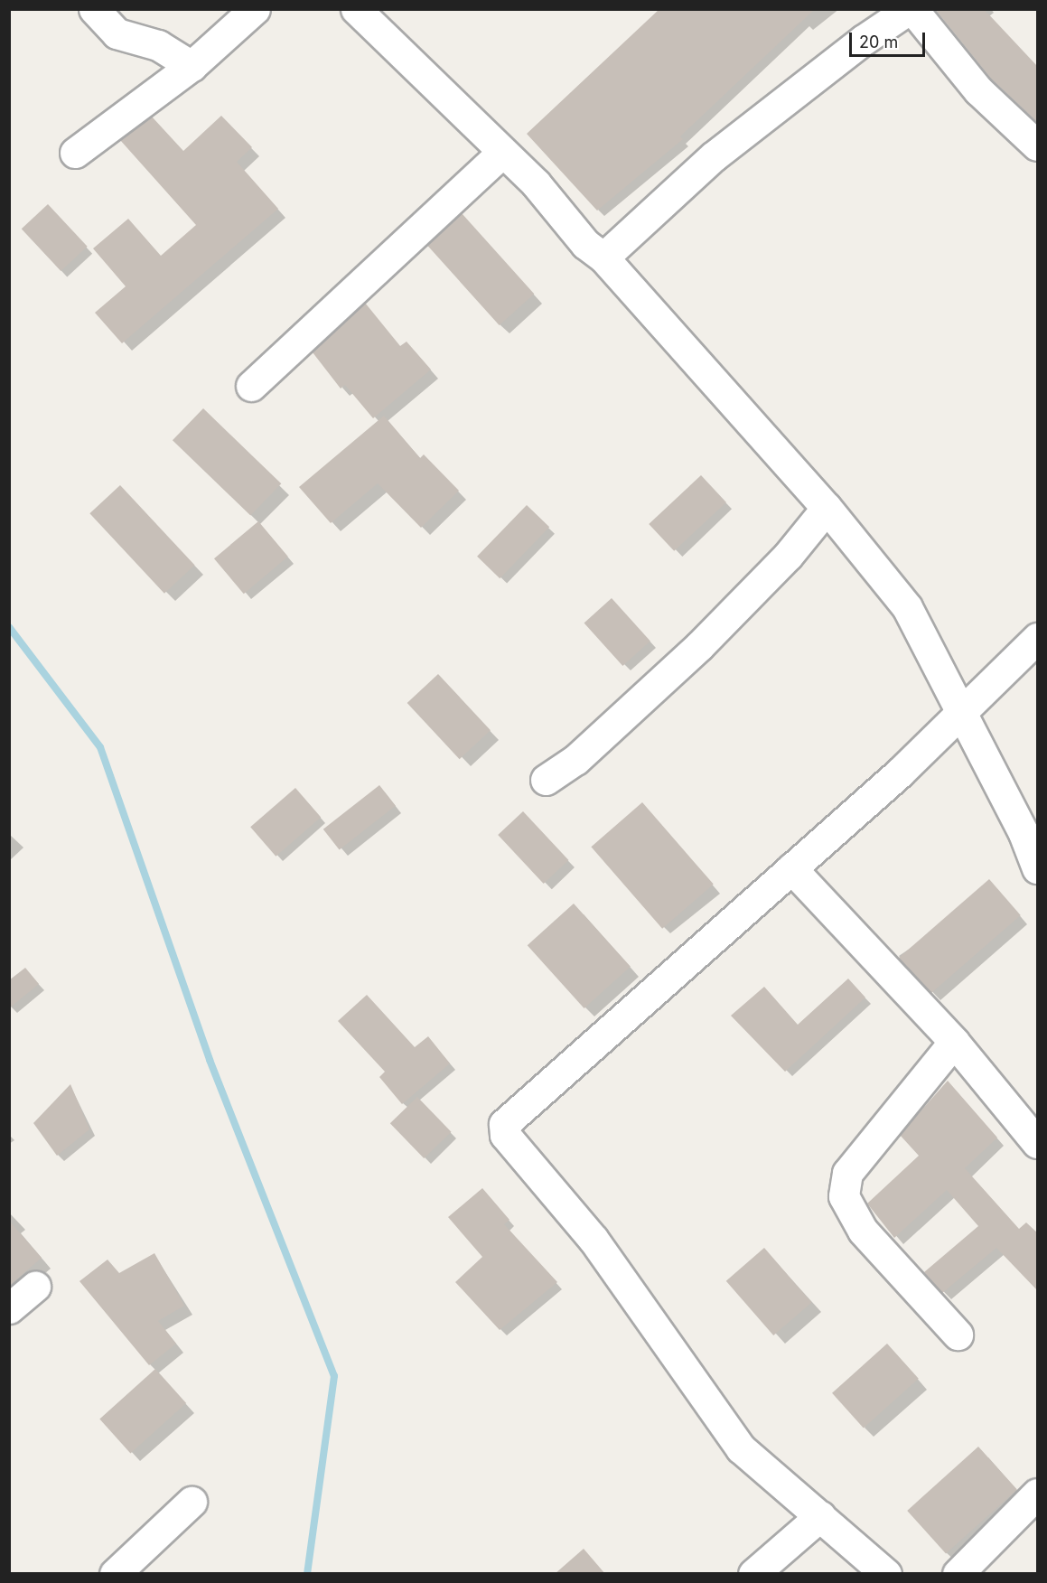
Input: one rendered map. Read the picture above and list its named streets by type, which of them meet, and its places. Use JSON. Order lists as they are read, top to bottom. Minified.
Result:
{"scale_bar":"20 m"}
